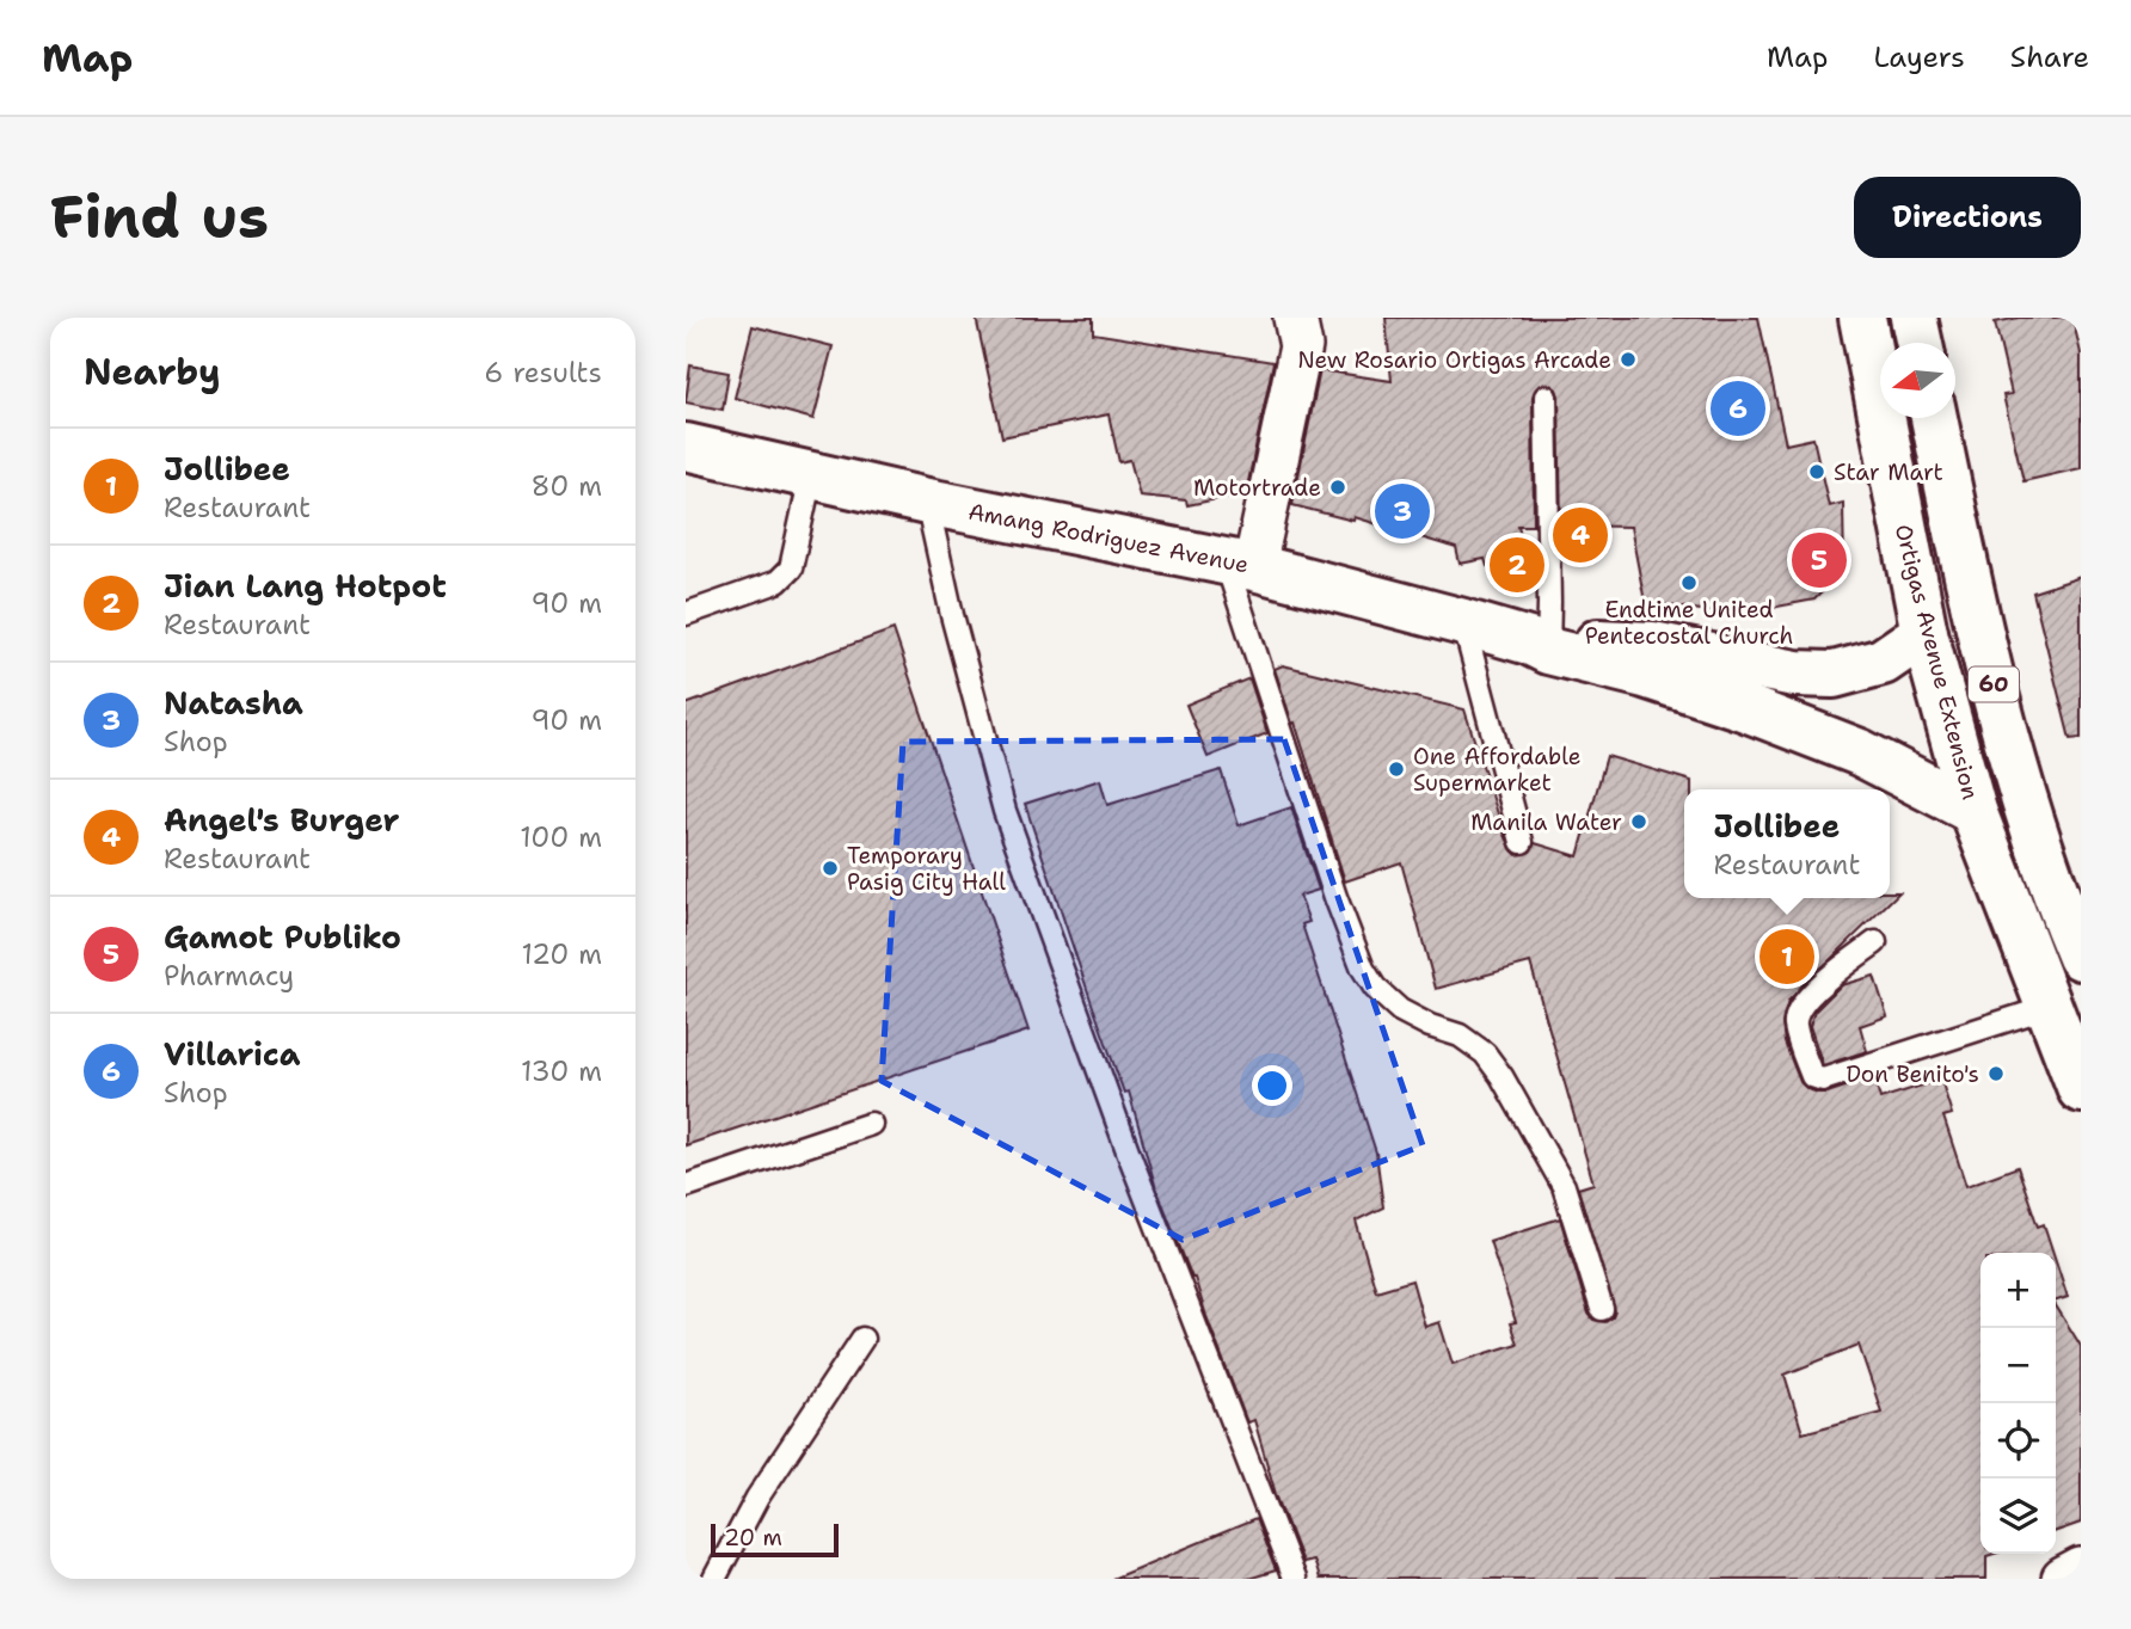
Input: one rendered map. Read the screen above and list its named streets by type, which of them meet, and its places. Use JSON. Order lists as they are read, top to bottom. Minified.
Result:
{"streets":{"main road":["Amang Rodriguez Avenue","Ortigas Avenue Extension","60"]},"crossings":[["Amang Rodriguez Avenue","Ortigas Avenue Extension"]],"places":["New Rosario Ortigas Arcade","Star Mart","Motortrade","Endtime United Pentecostal Church","One Affordable Supermarket","Manila Water","Temporary Pasig City Hall","Don Benito's"],"scale_bar":"20 m","north":"left","page":{"header":"Map","nav":["Map","Layers","Share"],"buttons":"Directions","title":"Find us","heading":["Nearby","6 results"],"pins":["6","3","4","5","2","1"],"list":[{"mark":"1","name":"Jollibee","note":"Restaurant","value":"80 m"},{"mark":"2","name":"Jian Lang Hotpot","note":"Restaurant","value":"90 m"},{"mark":"3","name":"Natasha","note":"Shop","value":"90 m"},{"mark":"4","name":"Angel's Burger","note":"Restaurant","value":"100 m"},{"mark":"5","name":"Gamot Publiko","note":"Pharmacy","value":"120 m"},{"mark":"6","name":"Villarica","note":"Shop","value":"130 m"}],"popup":["Jollibee","Restaurant"],"map_buttons":["+","−"],"scale":"20 m"}}
